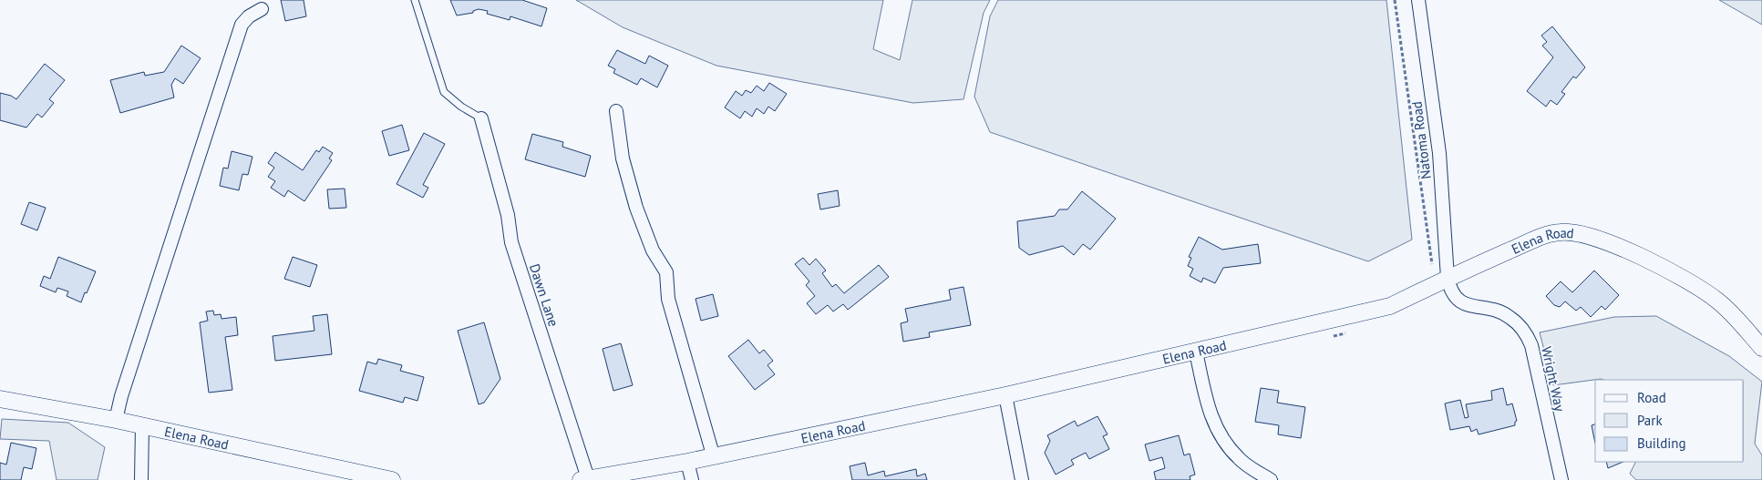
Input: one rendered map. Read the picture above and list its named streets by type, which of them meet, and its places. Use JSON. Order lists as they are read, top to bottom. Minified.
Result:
{"streets":{"street":["Natoma Road","Elena Road","Dawn Lane","Wright Way"]},"crossings":[["Natoma Road","Elena Road"],["Natoma Road","Wright Way"],["Elena Road","Dawn Lane"],["Elena Road","Wright Way"]],"legend":["Road","Park","Building"]}
